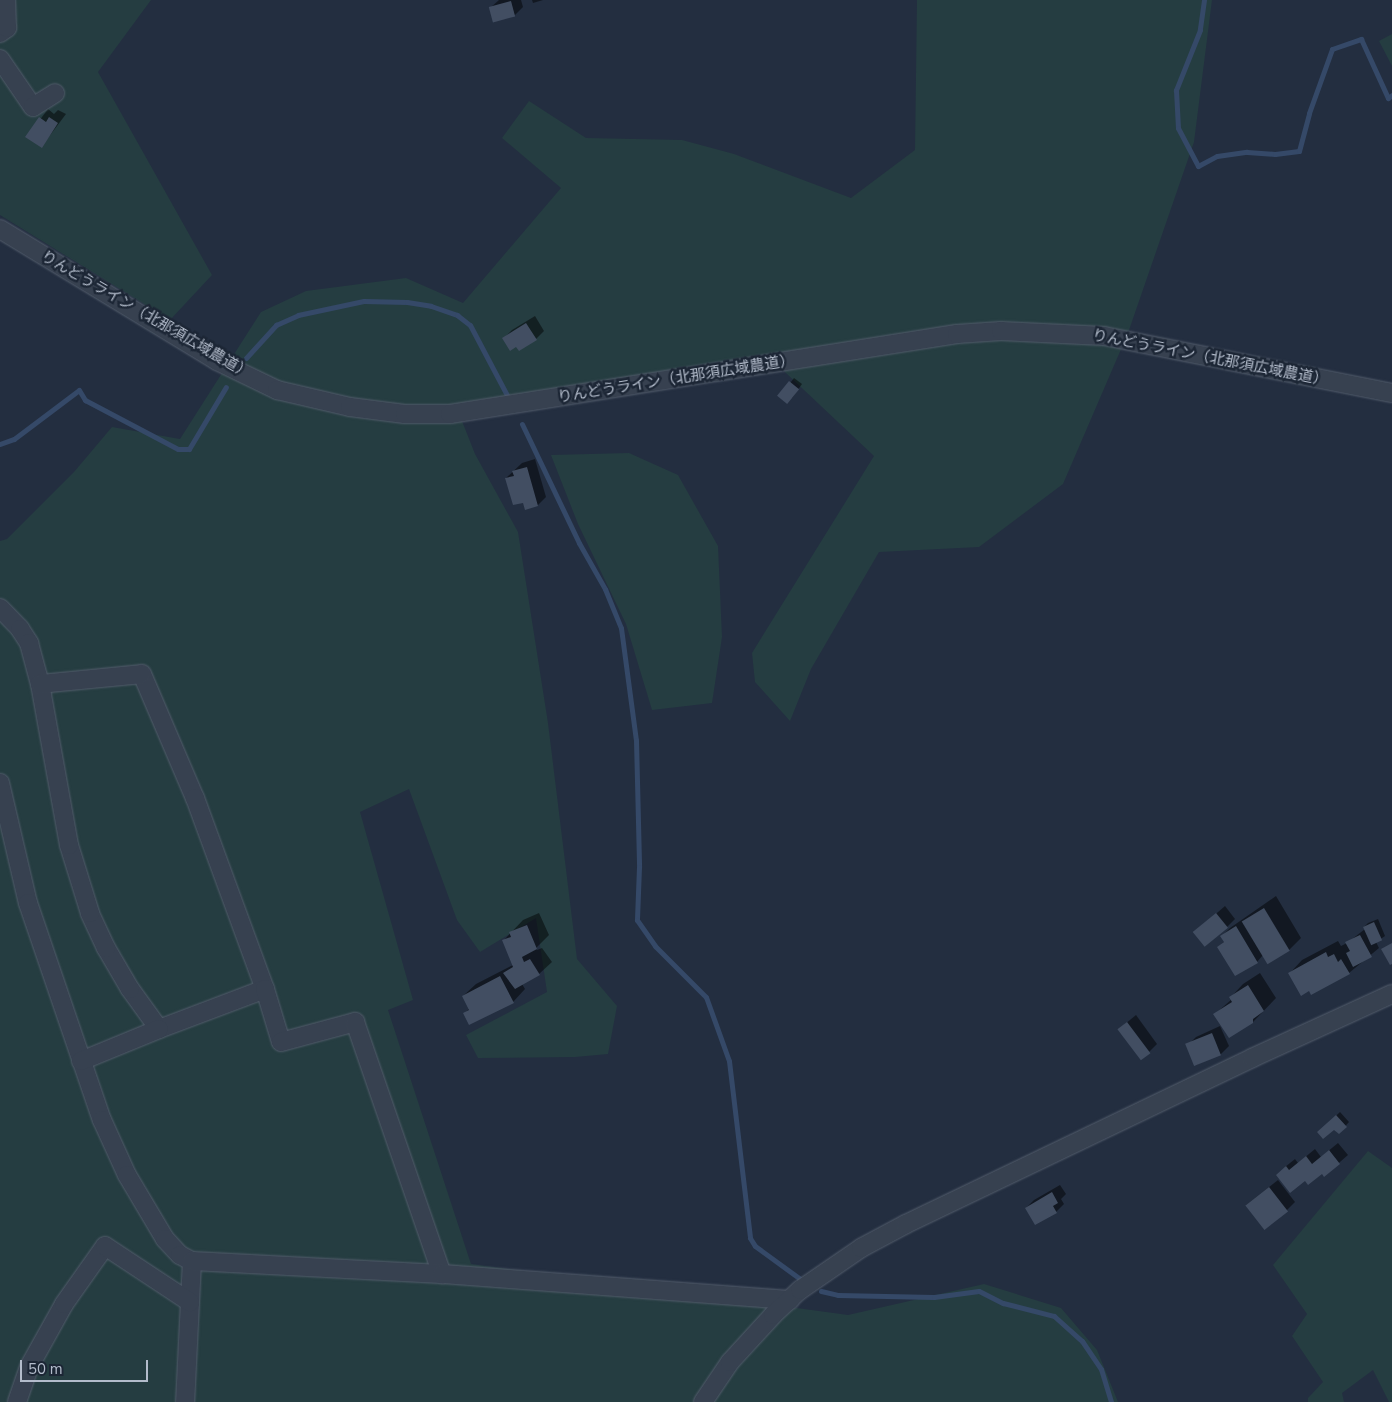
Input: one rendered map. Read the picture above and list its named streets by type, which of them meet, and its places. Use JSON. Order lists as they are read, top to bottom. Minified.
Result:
{"streets":{"street":["りんどうライン（北那須広域農道）"]},"scale_bar":"50 m"}
